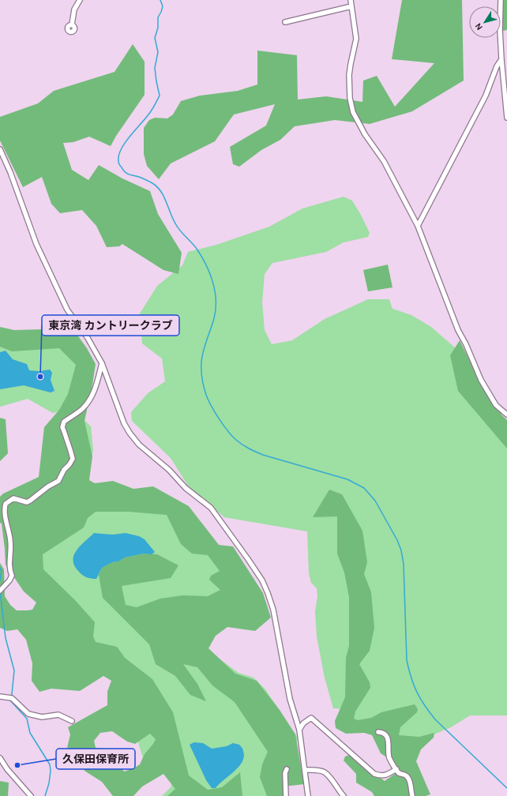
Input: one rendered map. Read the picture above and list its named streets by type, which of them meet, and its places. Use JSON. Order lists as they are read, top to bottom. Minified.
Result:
{"places":["東京湾 カントリークラブ","久保田保育所"],"north":"bottom left"}
